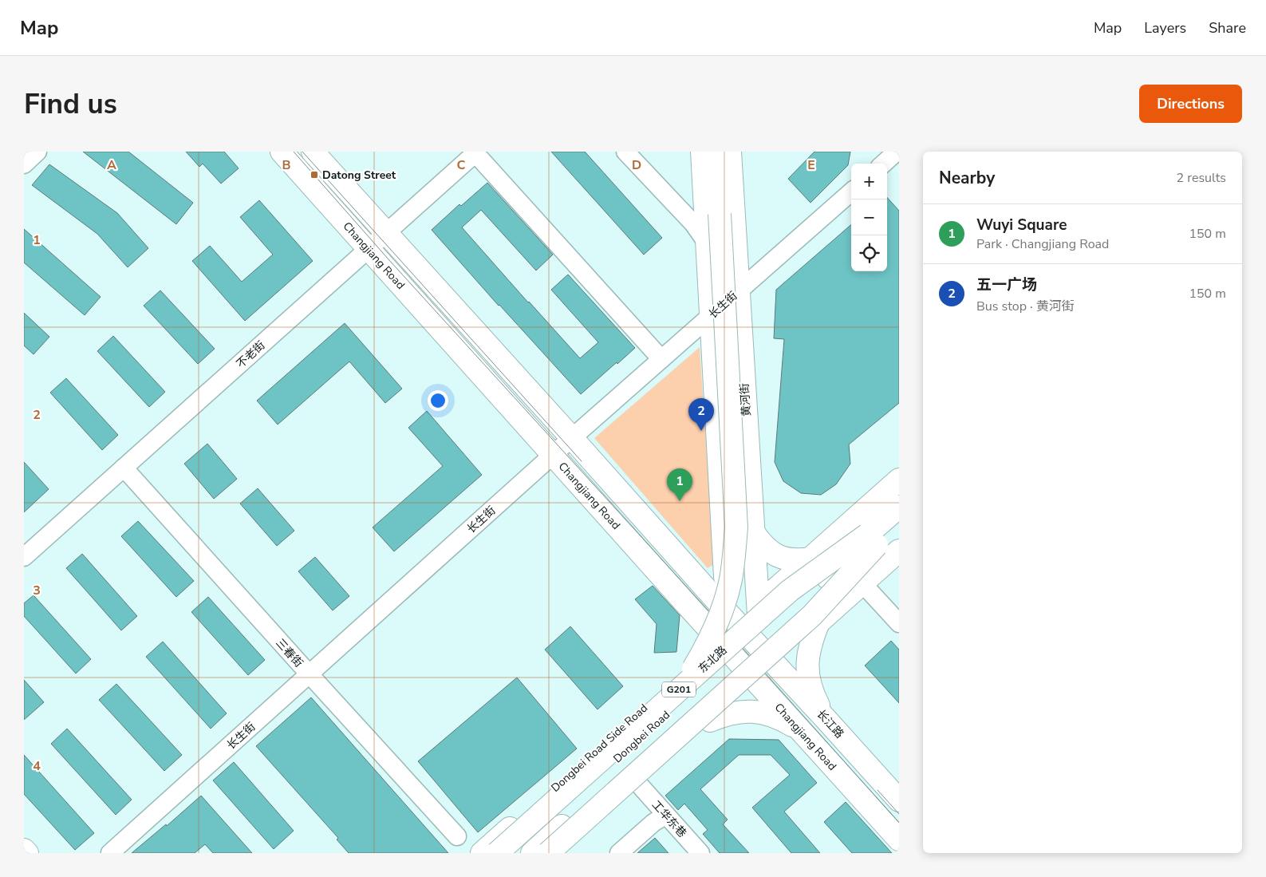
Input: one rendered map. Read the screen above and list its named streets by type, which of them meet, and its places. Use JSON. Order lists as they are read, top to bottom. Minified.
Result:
{"streets":{"main road":["Changjiang Road","黄河街","东北路","G201","长江路","Dongbei Road","Dongbei Road Side Road"],"street":["长生街","不老街","三春街","工华东巷"]},"crossings":[["Changjiang Road","长生街"],["Changjiang Road","不老街"],["Changjiang Road","黄河街"],["Changjiang Road","长江路"],["Changjiang Road","Dongbei Road"],["Changjiang Road","Dongbei Road Side Road"],["长生街","黄河街"],["长生街","三春街"],["不老街","三春街"],["黄河街","长江路"],["黄河街","Dongbei Road"],["黄河街","Dongbei Road Side Road"],["长江路","Dongbei Road Side Road"],["Dongbei Road","Dongbei Road Side Road"],["Dongbei Road","工华东巷"],["Dongbei Road Side Road","工华东巷"]],"places":{"transit":["Datong Street"]},"page":{"header":"Map","nav":["Map","Layers","Share"],"buttons":"Directions","title":"Find us","heading":["Nearby","2 results"],"map_buttons":["+","−"],"list":[{"mark":"1","name":"Wuyi Square","note":"Park · Changjiang Road","value":"150 m"},{"mark":"2","name":"五一广场","note":"Bus stop · 黄河街","value":"150 m"}],"pins":["2","1"]},"grid":{"columns":["A","B","C","D","E"],"rows":["1","2","3","4"]}}
